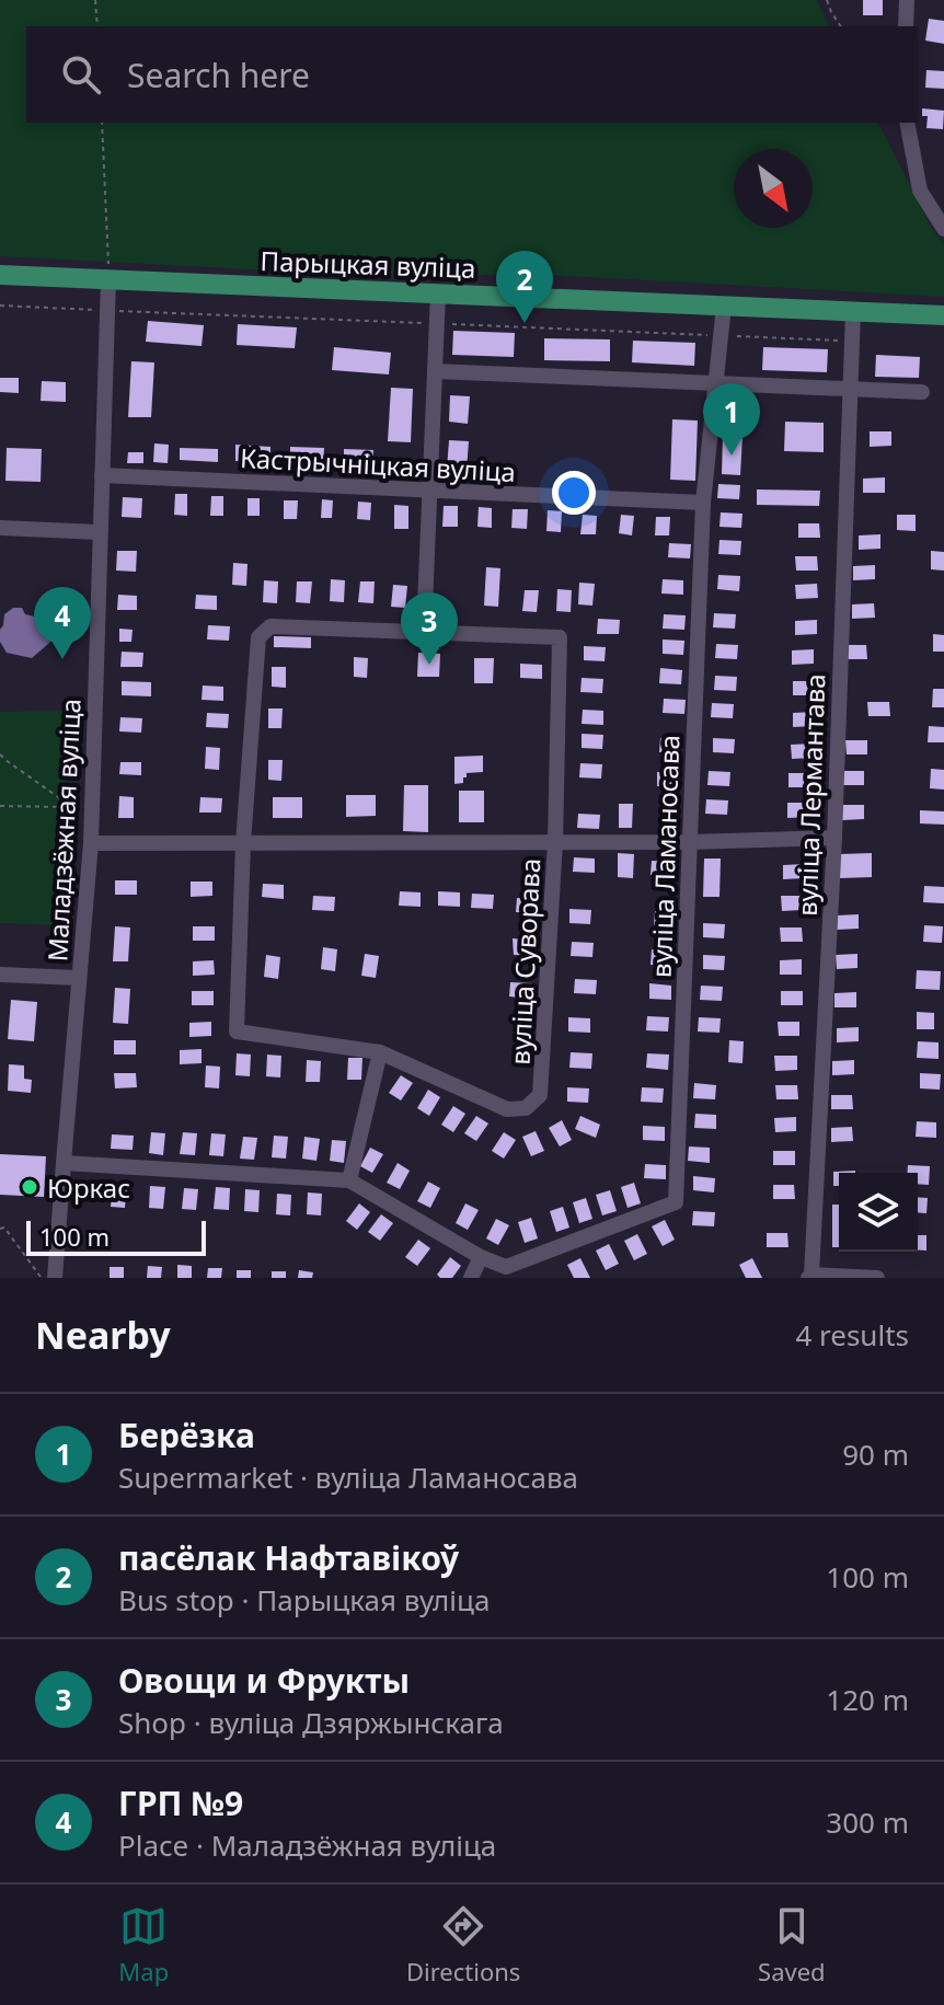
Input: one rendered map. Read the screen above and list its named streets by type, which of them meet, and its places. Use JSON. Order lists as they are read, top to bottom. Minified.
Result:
{"streets":{"main road":["Парыцкая вуліца"],"street":["Кастрычніцкая вуліца","вуліца Лермантава","Маладзёжная вуліца","вуліца Ламаносава","вуліца Суворава"]},"crossings":[["Парыцкая вуліца","вуліца Лермантава"],["Парыцкая вуліца","Маладзёжная вуліца"],["Парыцкая вуліца","вуліца Ламаносава"],["Кастрычніцкая вуліца","Маладзёжная вуліца"],["Кастрычніцкая вуліца","вуліца Ламаносава"],["Маладзёжная вуліца","вуліца Суворава"]],"places":["Юркас"],"scale_bar":"100 m","north":"bottom right","page":{"search":"Search here","pins":["2","1","4","3"],"scale":"100 m","heading":["Nearby","4 results"],"list":[{"mark":"1","name":"Берёзка","note":"Supermarket · вуліца Ламаносава","value":"90 m"},{"mark":"2","name":"пасёлак Нафтавікоў","note":"Bus stop · Парыцкая вуліца","value":"100 m"},{"mark":"3","name":"Овощи и Фрукты","note":"Shop · вуліца Дзяржынскага","value":"120 m"},{"mark":"4","name":"ГРП №9","note":"Place · Маладзёжная вуліца","value":"300 m"}],"nav":["Map","Directions","Saved"]}}
